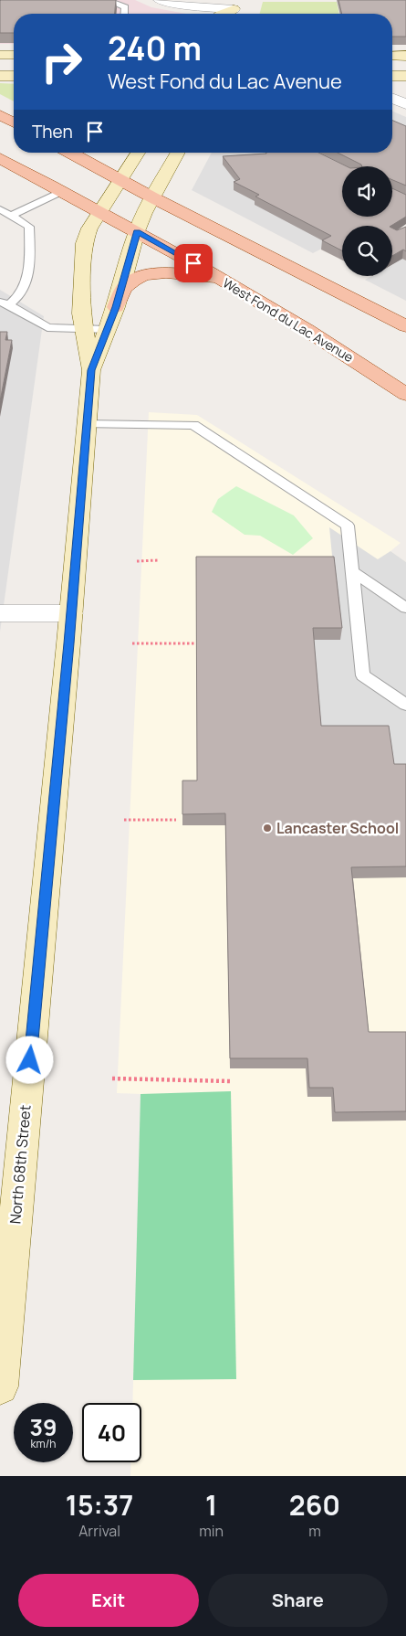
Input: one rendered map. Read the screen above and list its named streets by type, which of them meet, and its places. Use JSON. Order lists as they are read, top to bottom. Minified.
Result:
{"streets":{"main road":["West Fond du Lac Avenue"],"street":["North 68th Street"]},"crossings":[["West Fond du Lac Avenue","North 68th Street"]],"places":["Lancaster School"],"page":{"turn":["240 m","West Fond du Lac Avenue"],"then":"Then","speed":"39 km/h","limit":"40","eta":["15:37","Arrival","1","min","260","m"],"buttons":["Exit","Share"]}}
